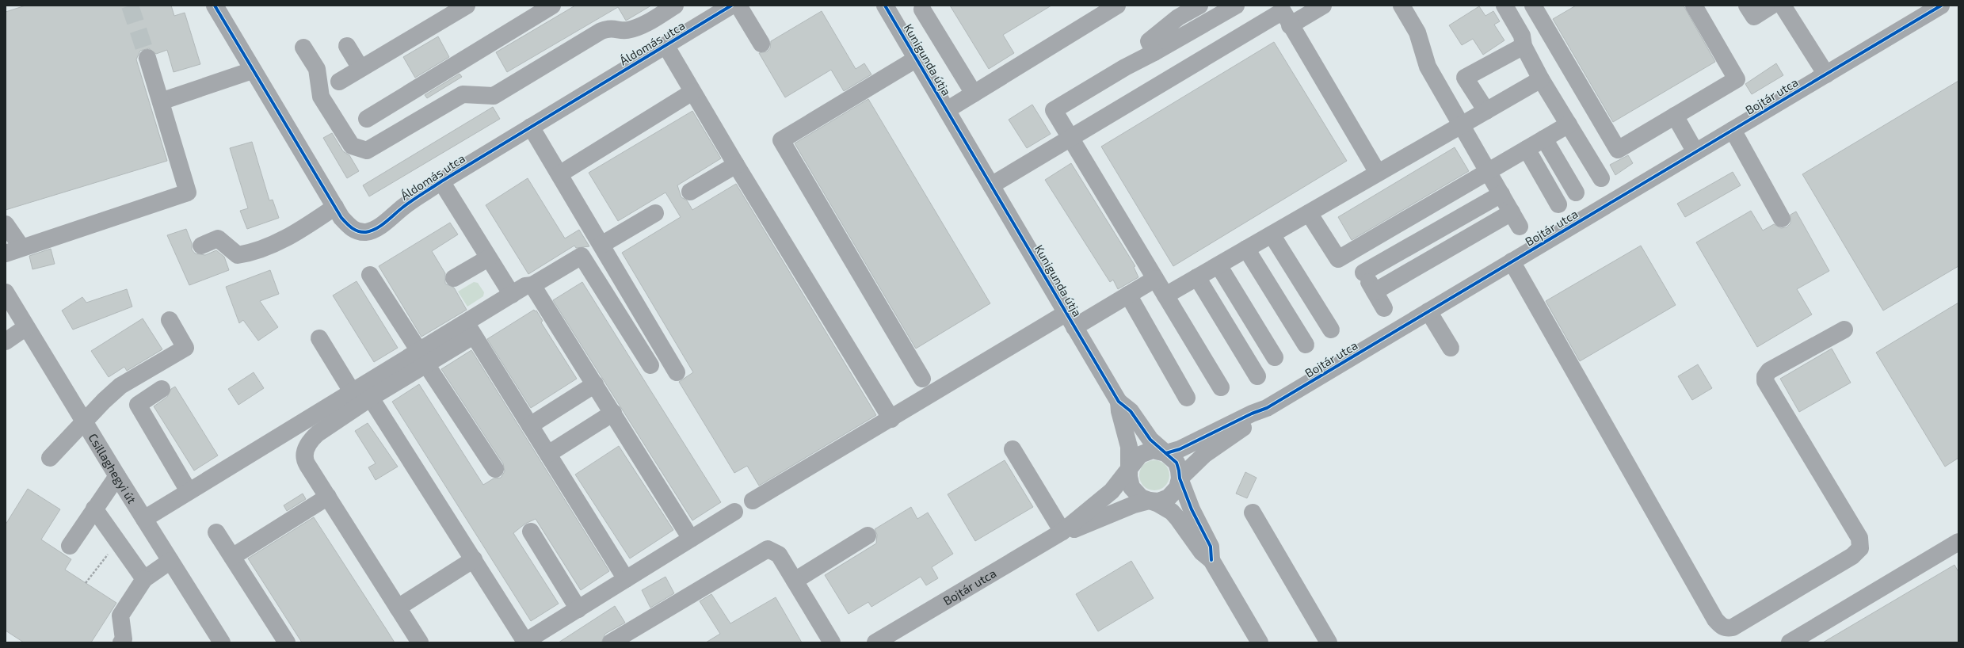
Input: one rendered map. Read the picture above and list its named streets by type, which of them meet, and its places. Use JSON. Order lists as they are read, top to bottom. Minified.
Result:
{"streets":{"street":["Áldomás utca","Kunigunda útja","Bojtár utca","Csillaghegyi út"]},"crossings":[["Kunigunda útja","Bojtár utca"]]}
